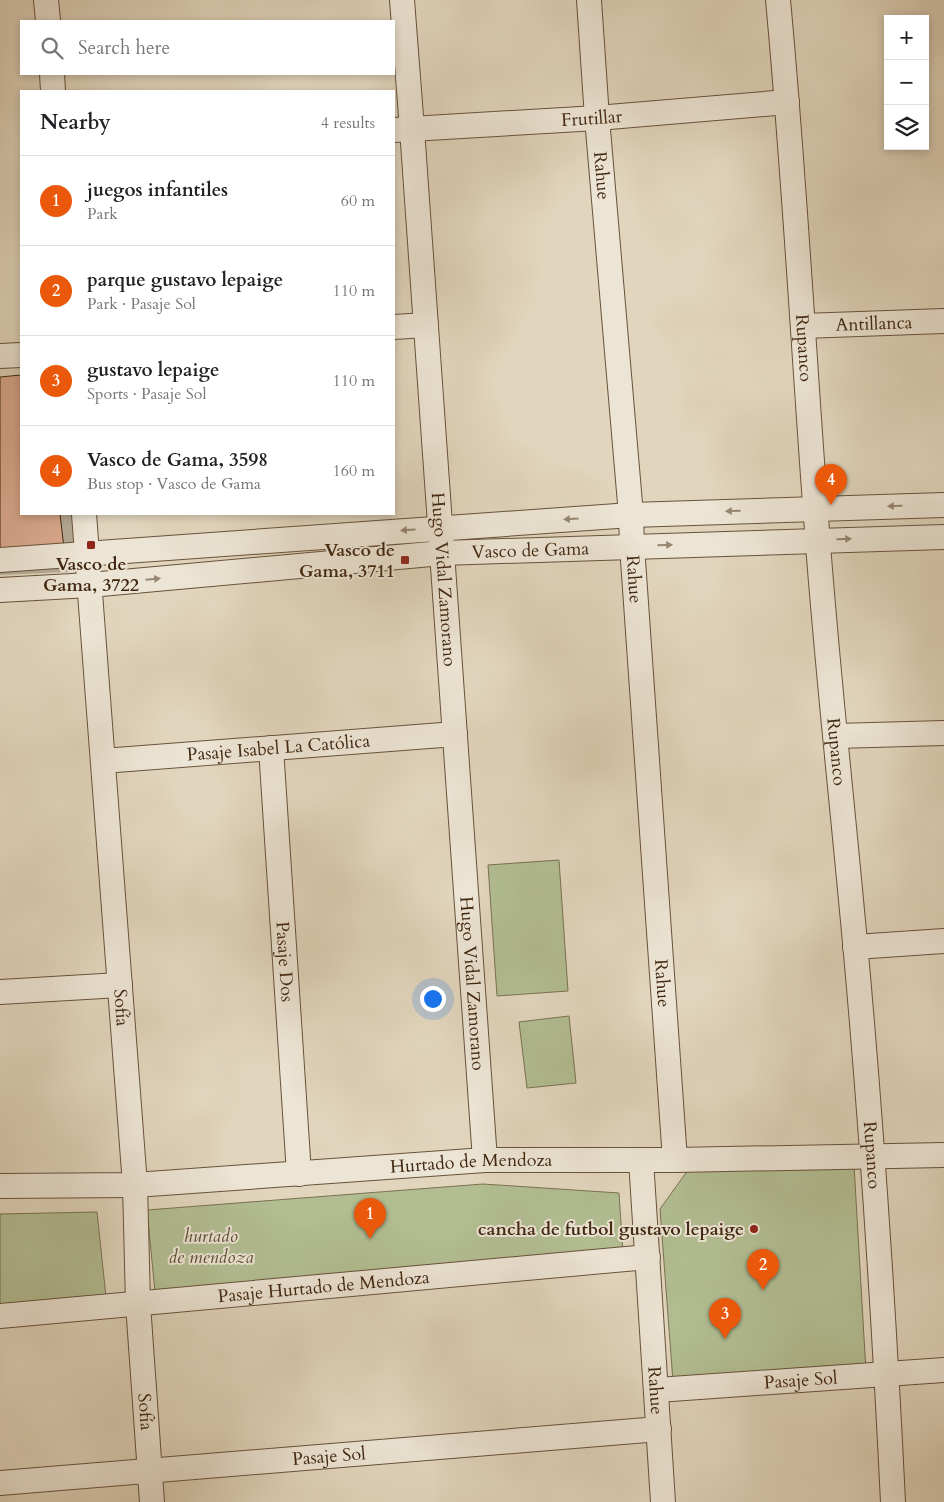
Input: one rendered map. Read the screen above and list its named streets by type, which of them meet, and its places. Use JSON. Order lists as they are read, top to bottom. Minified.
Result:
{"streets":{"street":["Frutillar","Rahue","Antillanca","Rupanco","Vasco de Gama","Hugo Vidal Zamorano","Pasaje Isabel La Católica","Pasaje Dos","Sofía","Hurtado de Mendoza","Pasaje Hurtado de Mendoza","Pasaje Sol"]},"crossings":[["Frutillar","Rahue"],["Frutillar","Rupanco"],["Frutillar","Hugo Vidal Zamorano"],["Rahue","Vasco de Gama"],["Rahue","Hurtado de Mendoza"],["Rahue","Pasaje Hurtado de Mendoza"],["Rahue","Pasaje Sol"],["Antillanca","Rupanco"],["Rupanco","Vasco de Gama"],["Rupanco","Hurtado de Mendoza"],["Rupanco","Pasaje Sol"],["Vasco de Gama","Hugo Vidal Zamorano"],["Vasco de Gama","Sofía"],["Hugo Vidal Zamorano","Pasaje Isabel La Católica"],["Hugo Vidal Zamorano","Hurtado de Mendoza"],["Pasaje Isabel La Católica","Pasaje Dos"],["Pasaje Isabel La Católica","Sofía"],["Pasaje Dos","Hurtado de Mendoza"],["Sofía","Hurtado de Mendoza"],["Sofía","Pasaje Hurtado de Mendoza"],["Sofía","Pasaje Sol"]],"parks":["hurtado de mendoza"],"places":{"transit":["Vasco de Gama, 3722","Vasco de Gama, 3711"],"other":["cancha de futbol gustavo lepaige"]},"page":{"map_buttons":["+","−"],"search":"Search here","heading":["Nearby","4 results"],"list":[{"mark":"1","name":"juegos infantiles","note":"Park","value":"60 m"},{"mark":"2","name":"parque gustavo lepaige","note":"Park · Pasaje Sol","value":"110 m"},{"mark":"3","name":"gustavo lepaige","note":"Sports · Pasaje Sol","value":"110 m"},{"mark":"4","name":"Vasco de Gama, 3598","note":"Bus stop · Vasco de Gama","value":"160 m"}],"pins":["4","1","2","3"]}}
